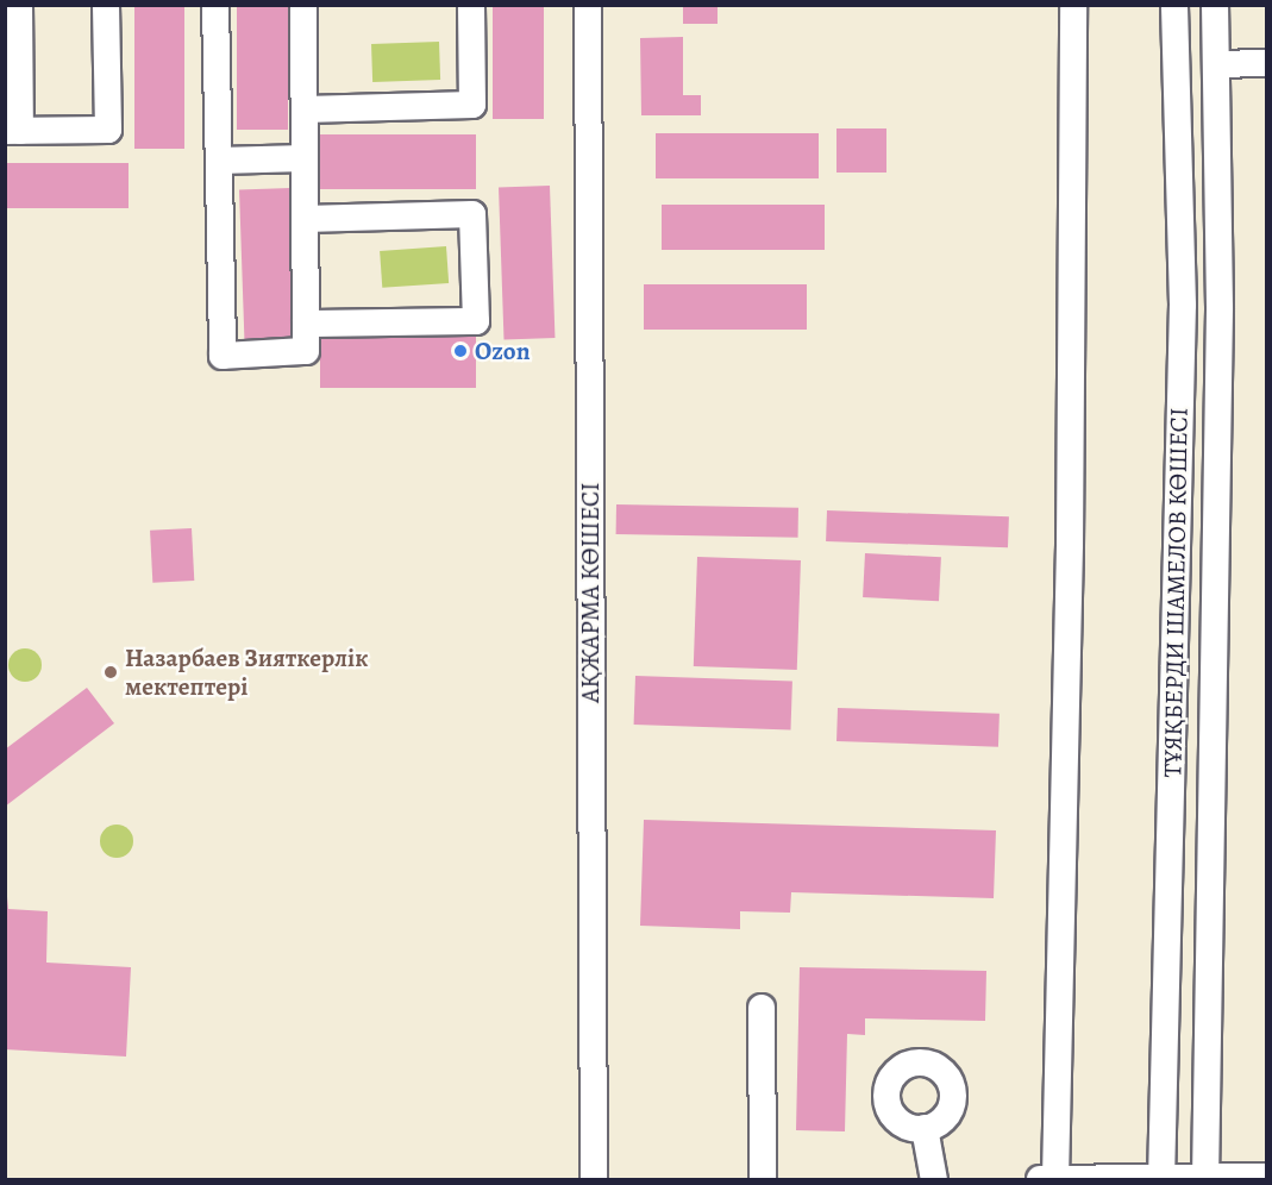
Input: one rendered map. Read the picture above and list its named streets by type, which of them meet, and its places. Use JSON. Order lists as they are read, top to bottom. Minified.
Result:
{"streets":{"street":["АҚЖАРМА КӨШЕСІ","ТҰЯҚБЕРДИ ШАМЕЛОВ КӨШЕСІ"]},"places":["Ozon","Назарбаев Зияткерлік мектептері"]}
